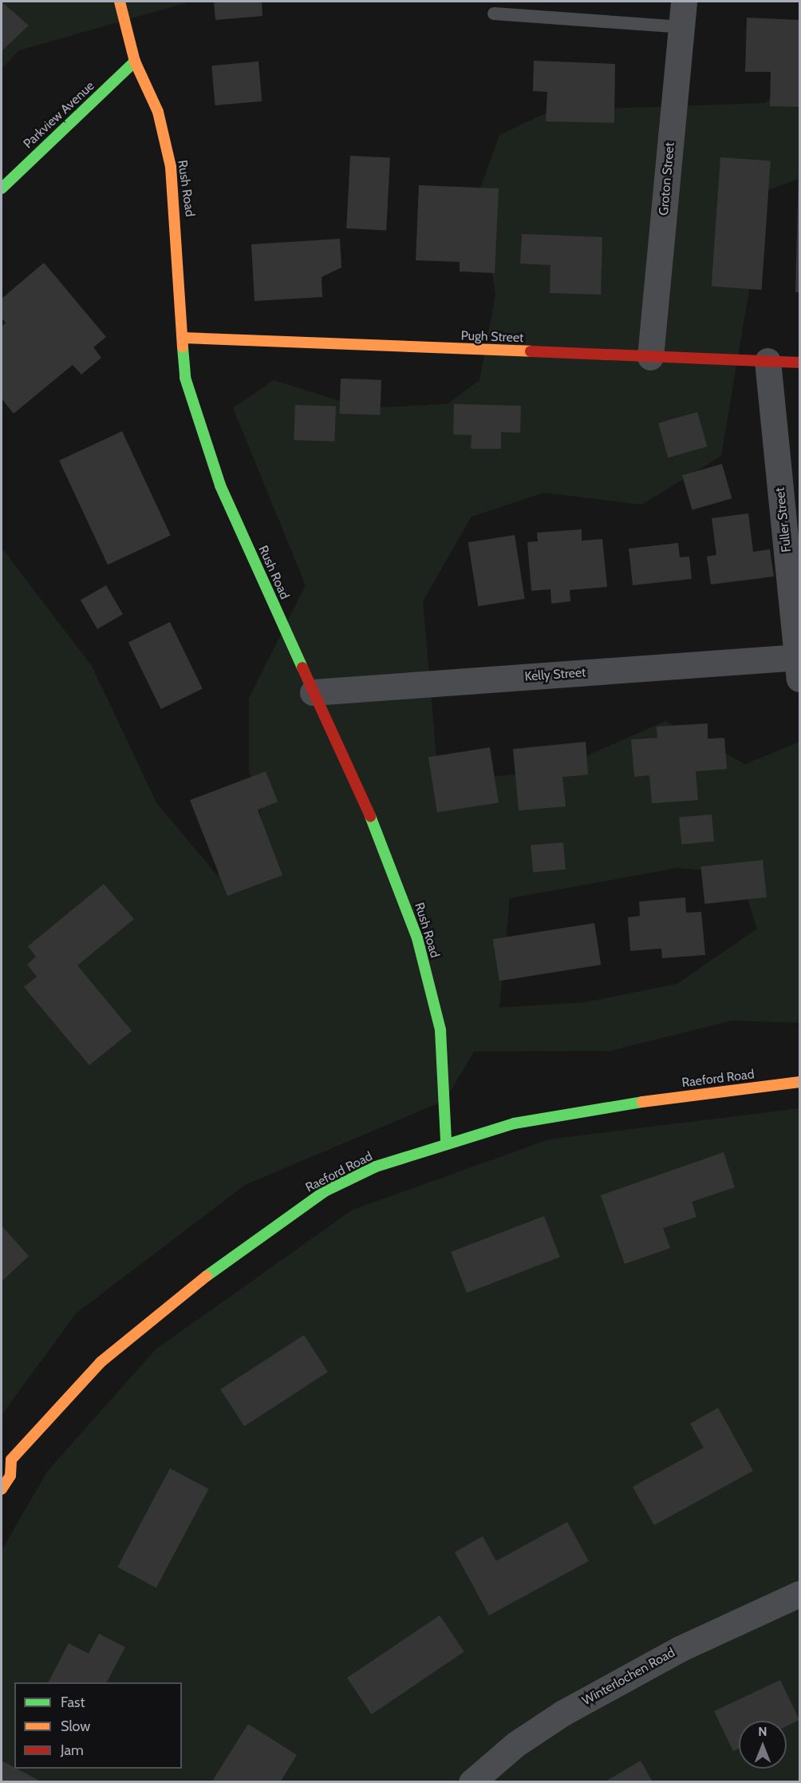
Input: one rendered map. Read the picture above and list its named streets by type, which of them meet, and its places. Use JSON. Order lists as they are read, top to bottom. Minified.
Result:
{"streets":{"street":["Parkview Avenue","Groton Street","Rush Road","Pugh Street","Fuller Street","Kelly Street","Raeford Road","Winterlochen Road"]},"crossings":[["Parkview Avenue","Rush Road"],["Groton Street","Pugh Street"],["Rush Road","Pugh Street"],["Rush Road","Kelly Street"],["Rush Road","Raeford Road"],["Pugh Street","Fuller Street"],["Fuller Street","Kelly Street"]],"legend":["Fast","Slow","Jam"],"north":"top"}
